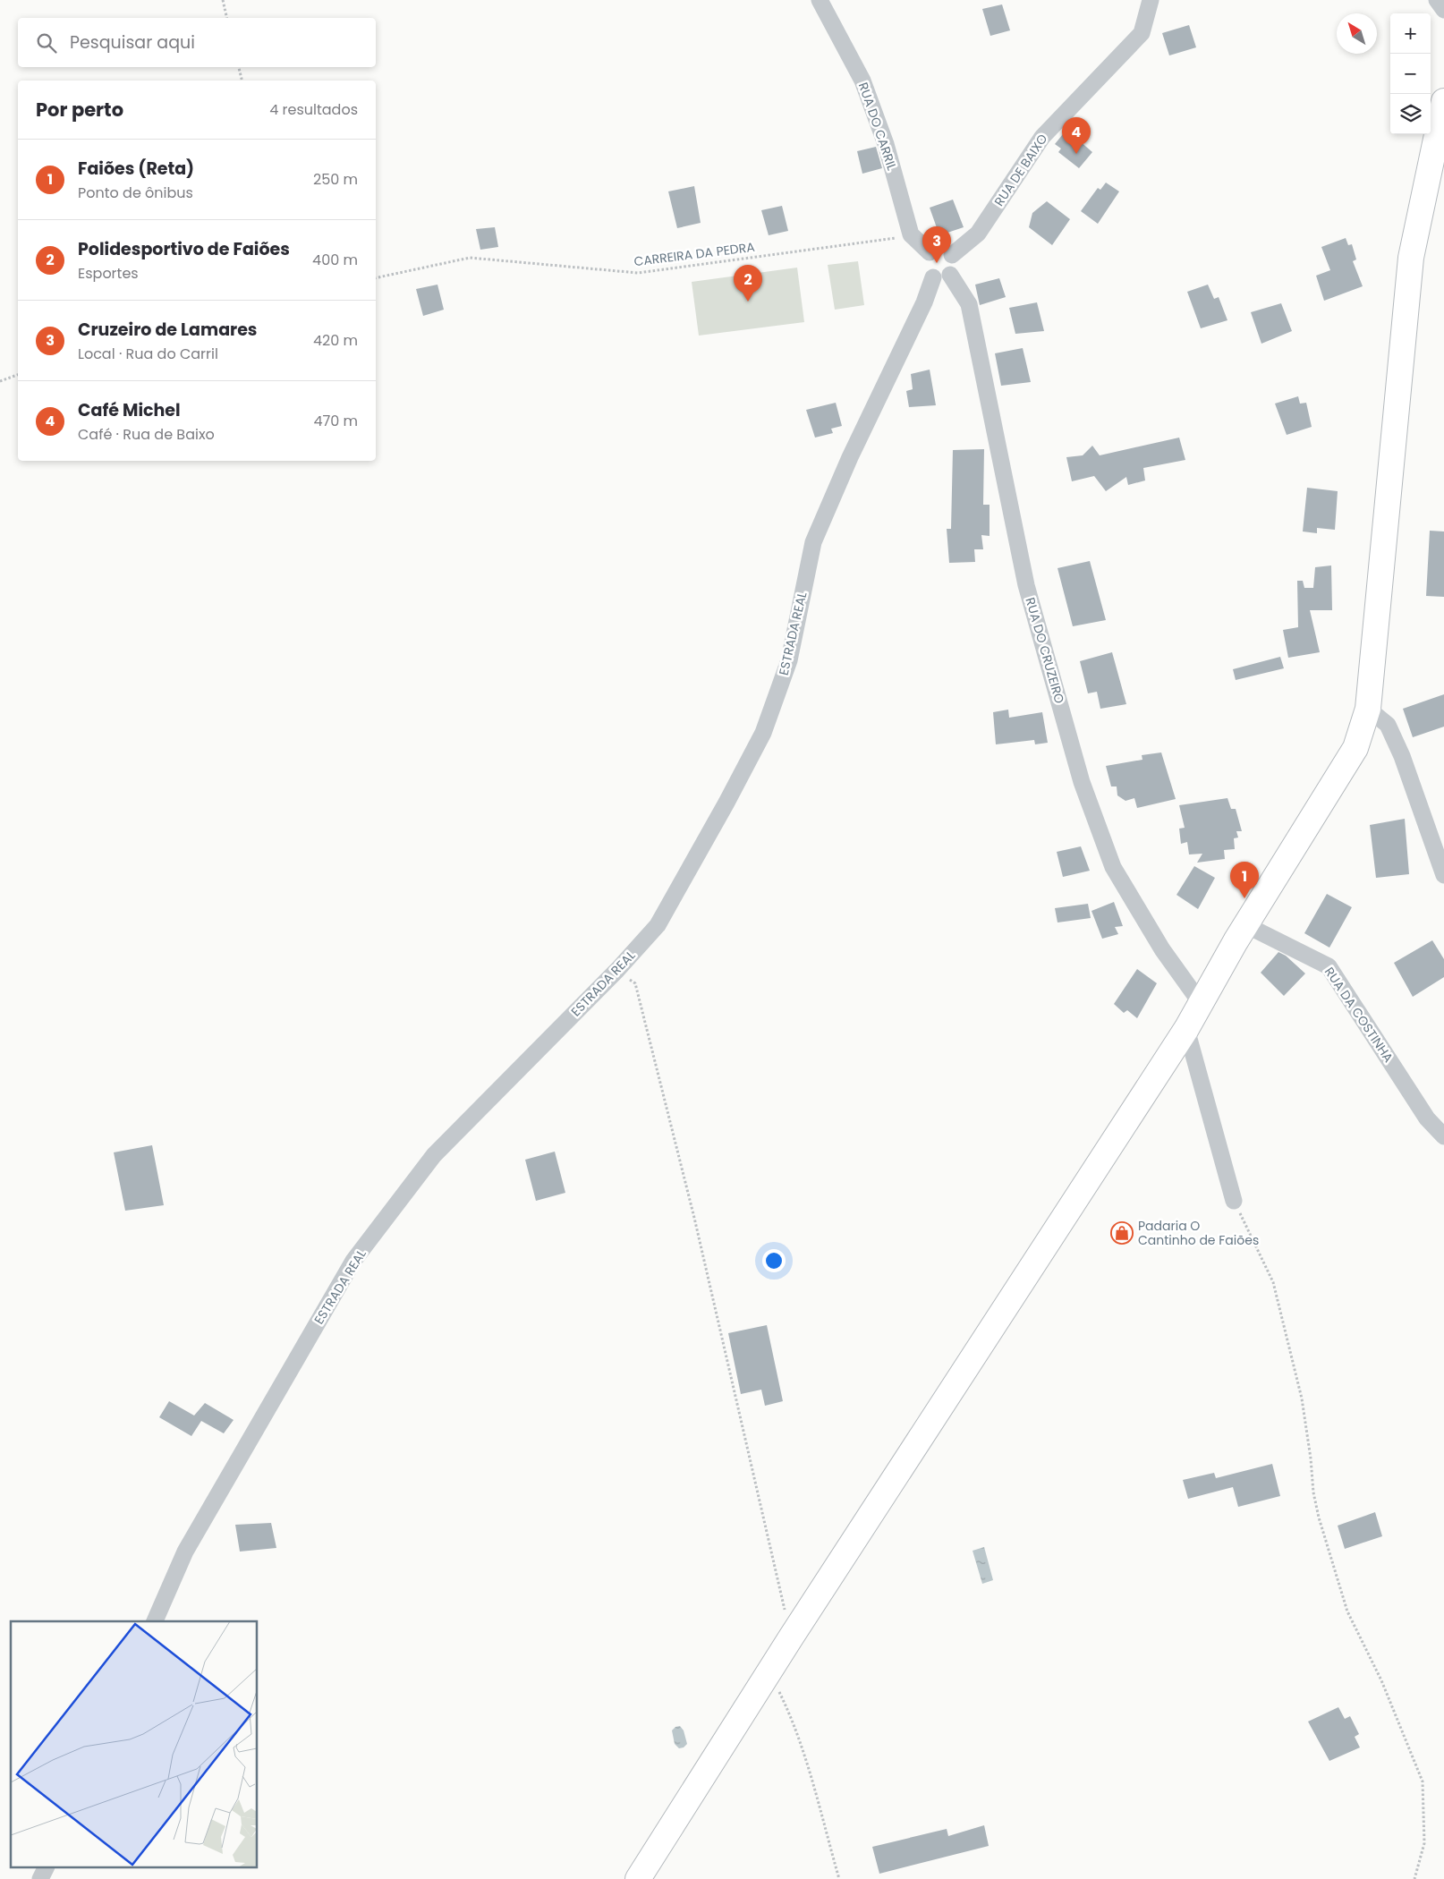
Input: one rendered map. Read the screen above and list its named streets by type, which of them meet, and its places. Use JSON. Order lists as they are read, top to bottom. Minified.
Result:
{"streets":{"street":["RUA DO CARRIL","RUA DE BAIXO","ESTRADA REAL","RUA DO CRUZEIRO","RUA DA COSTINHA"],"path":["CARREIRA DA PEDRA"]},"crossings":[["RUA DO CARRIL","CARREIRA DA PEDRA"],["RUA DE BAIXO","ESTRADA REAL"],["RUA DE BAIXO","RUA DO CRUZEIRO"],["ESTRADA REAL","RUA DO CRUZEIRO"]],"places":{"shop":["Padaria O Cantinho de Faiões"]},"north":"top left","page":{"map_buttons":["+","−"],"search":"Pesquisar aqui","heading":["Por perto","4 resultados"],"pins":["4","3","2","1"],"list":[{"mark":"1","name":"Faiões (Reta)","note":"Ponto de ônibus","value":"250 m"},{"mark":"2","name":"Polidesportivo de Faiões","note":"Esportes","value":"400 m"},{"mark":"3","name":"Cruzeiro de Lamares","note":"Local · Rua do Carril","value":"420 m"},{"mark":"4","name":"Café Michel","note":"Café · Rua de Baixo","value":"470 m"}]}}
